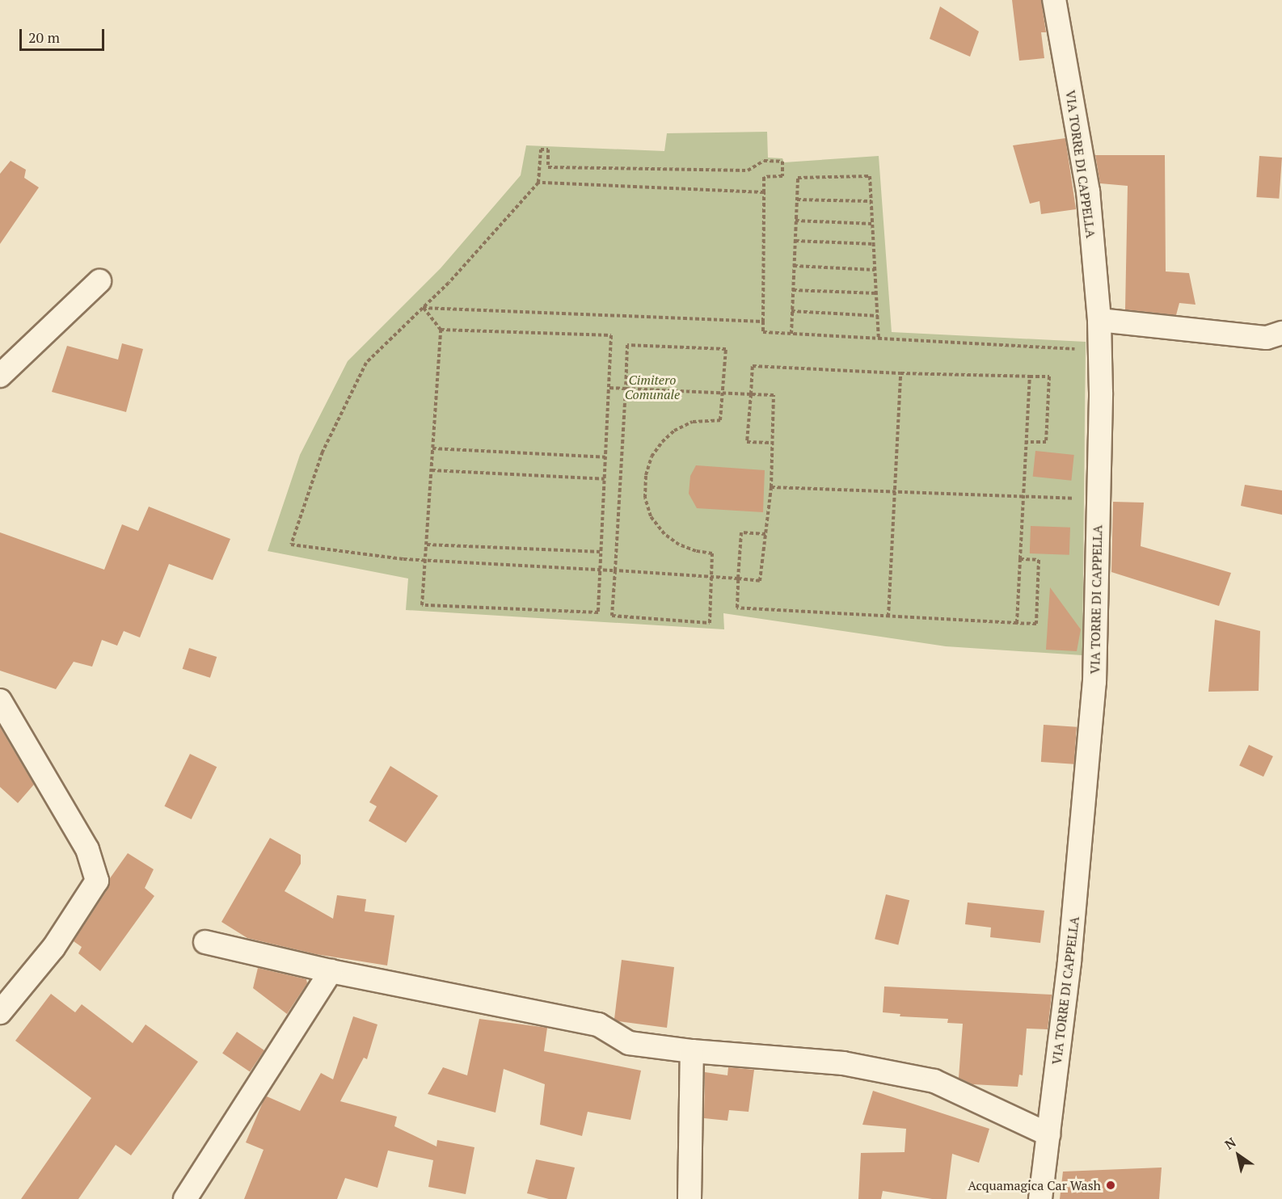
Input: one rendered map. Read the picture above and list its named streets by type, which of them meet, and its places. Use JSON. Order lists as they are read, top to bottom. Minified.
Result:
{"streets":{"street":["VIA TORRE DI CAPPELLA"]},"parks":["Cimitero Comunale"],"places":["Acquamagica Car Wash"],"scale_bar":"20 m","north":"top left"}
